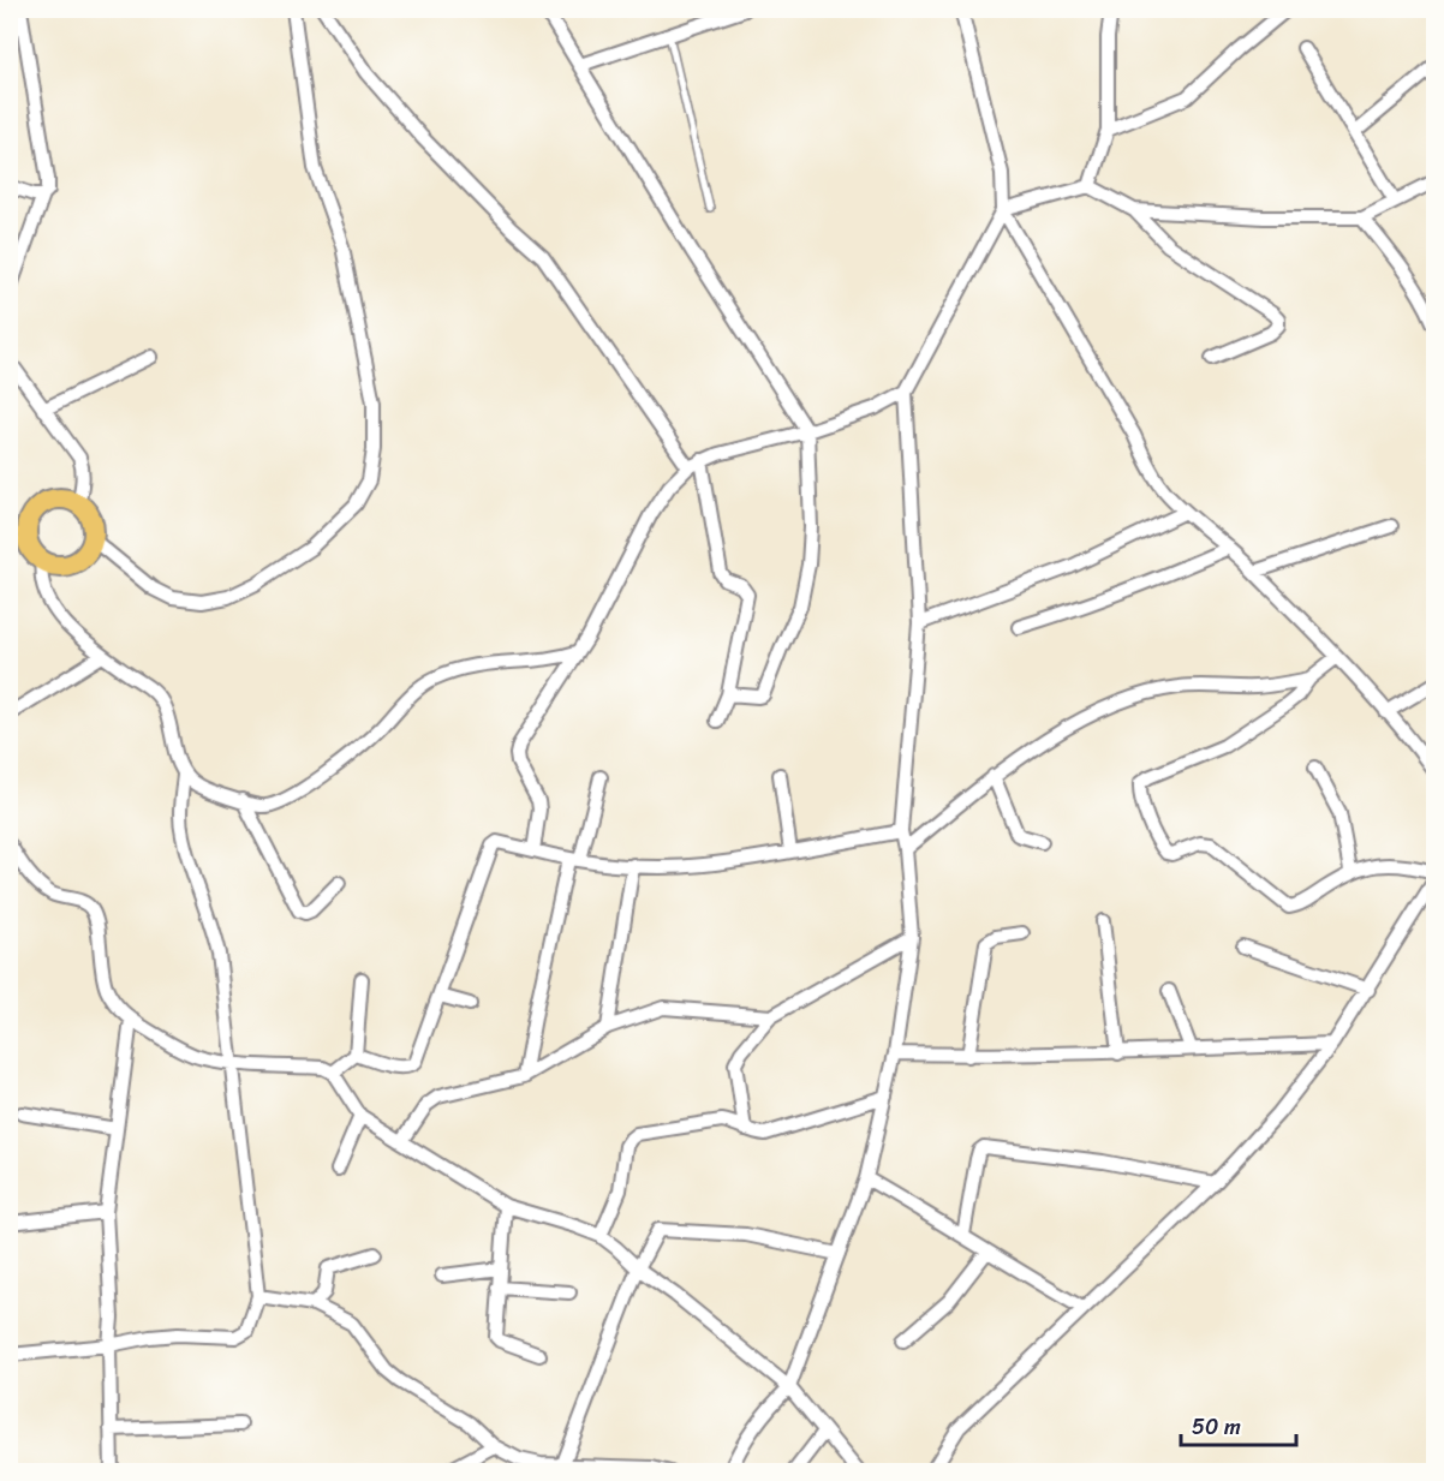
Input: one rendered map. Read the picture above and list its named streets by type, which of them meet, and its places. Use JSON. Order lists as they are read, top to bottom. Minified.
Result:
{"scale_bar":"50 m"}
